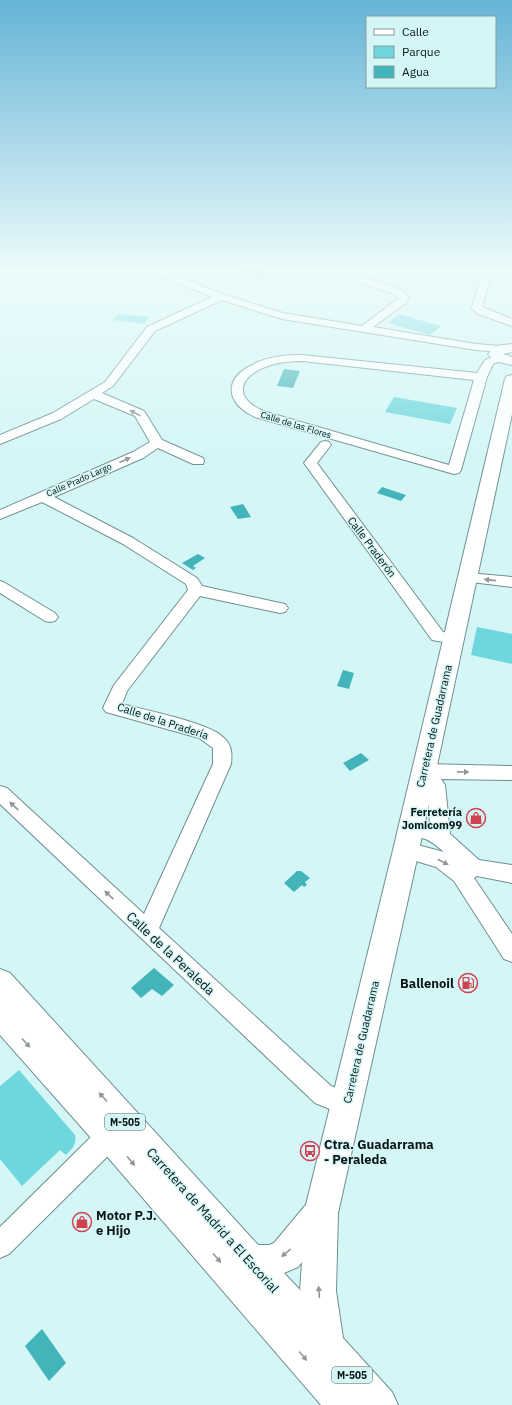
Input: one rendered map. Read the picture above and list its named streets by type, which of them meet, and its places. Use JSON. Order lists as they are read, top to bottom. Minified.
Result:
{"streets":{"main road":["Carretera de Guadarrama","M-505","Carretera de Madrid a El Escorial"],"street":["Calle de las Flores","Calle Prado Largo","Calle Praderón","Calle de la Pradería","Calle de la Peraleda"]},"crossings":[["Calle de las Flores","Carretera de Guadarrama"],["Calle Praderón","Carretera de Guadarrama"],["Calle de la Pradería","Calle de la Peraleda"],["Carretera de Guadarrama","Calle de la Peraleda"],["Carretera de Guadarrama","Carretera de Madrid a El Escorial"]],"one_way":["Calle de la Peraleda"],"places":{"shop":["Ferretería Jomicom99","Motor P.J. e Hijo"],"fuel station":["Ballenoil"],"bus stop":["Ctra. Guadarrama - Peraleda"]},"legend":["Calle","Parque","Agua"]}
